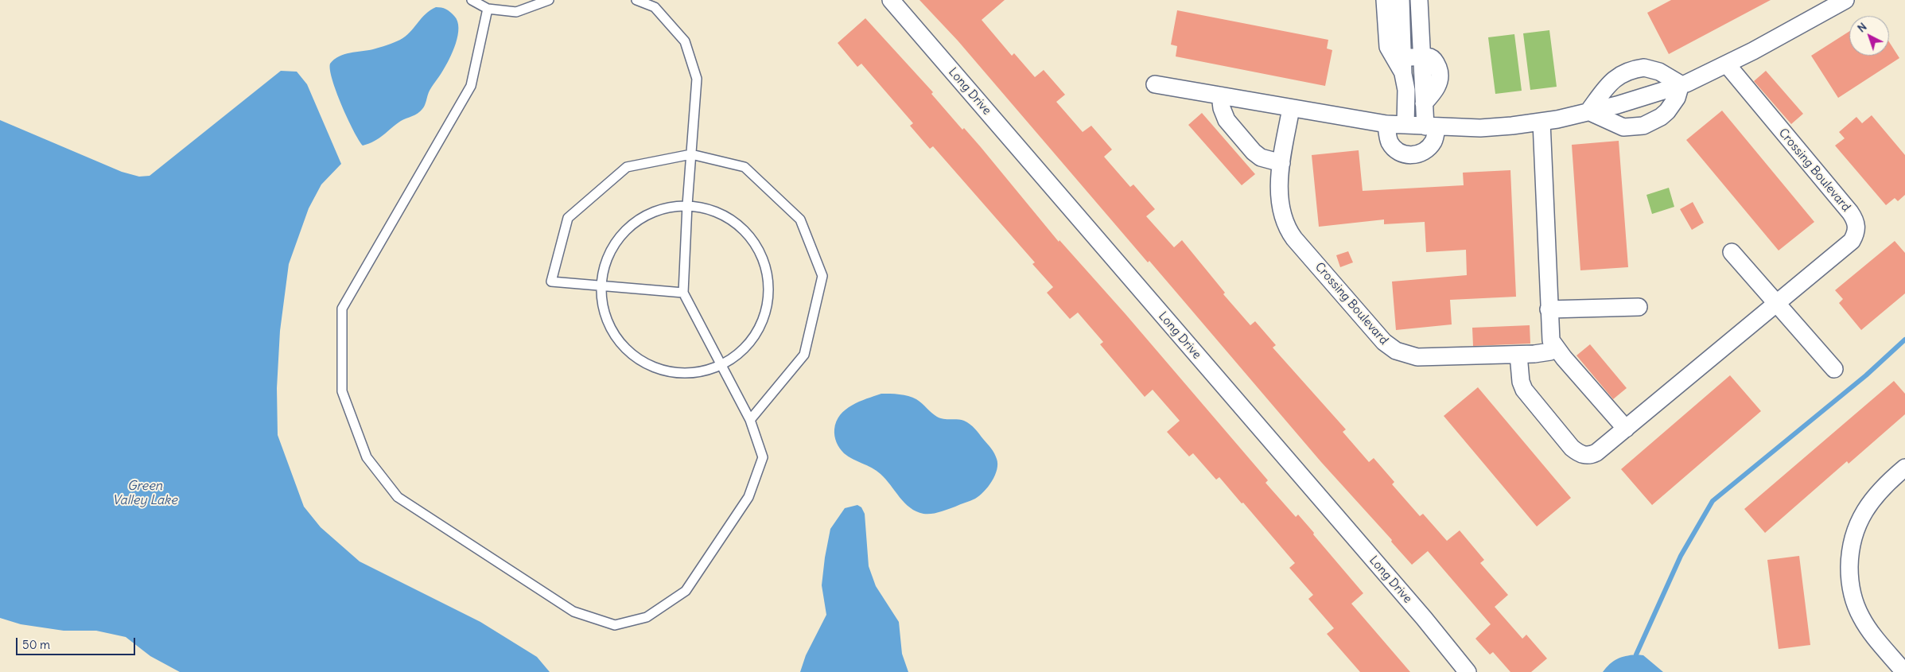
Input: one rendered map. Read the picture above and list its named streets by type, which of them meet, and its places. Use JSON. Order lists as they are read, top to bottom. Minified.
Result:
{"streets":{"street":["Long Drive","Crossing Boulevard"]},"water":["Green Valley Lake"],"scale_bar":"50 m","north":"top left"}
